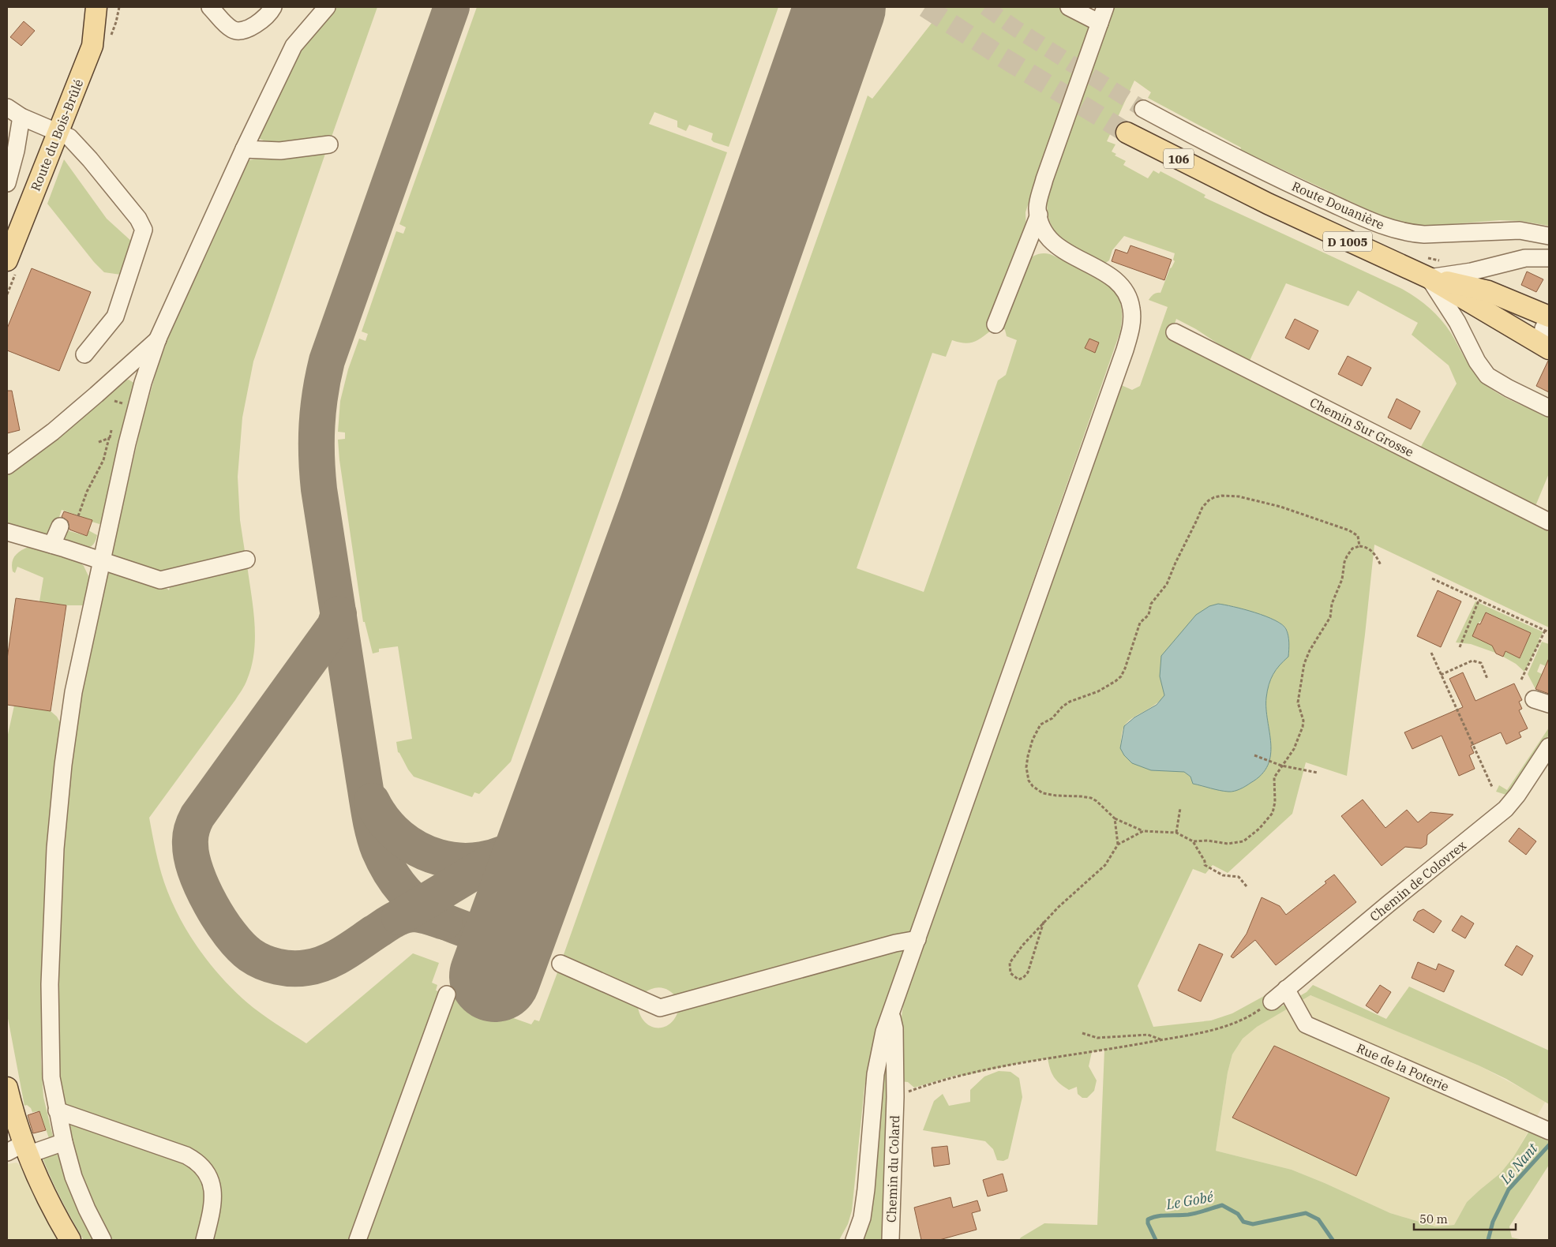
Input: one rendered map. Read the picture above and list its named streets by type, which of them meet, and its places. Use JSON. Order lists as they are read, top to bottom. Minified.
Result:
{"streets":{"main road":["Route du Bois-Brûlé","106","D 1005"],"street":["Route Douanière","Chemin Sur Grosse","Chemin de Colovrex","Rue de la Poterie","Chemin du Colard"]},"crossings":[["106","D 1005"],["Chemin de Colovrex","Rue de la Poterie"]],"water":["Le Nant","Le Gobé"],"scale_bar":"50 m"}
